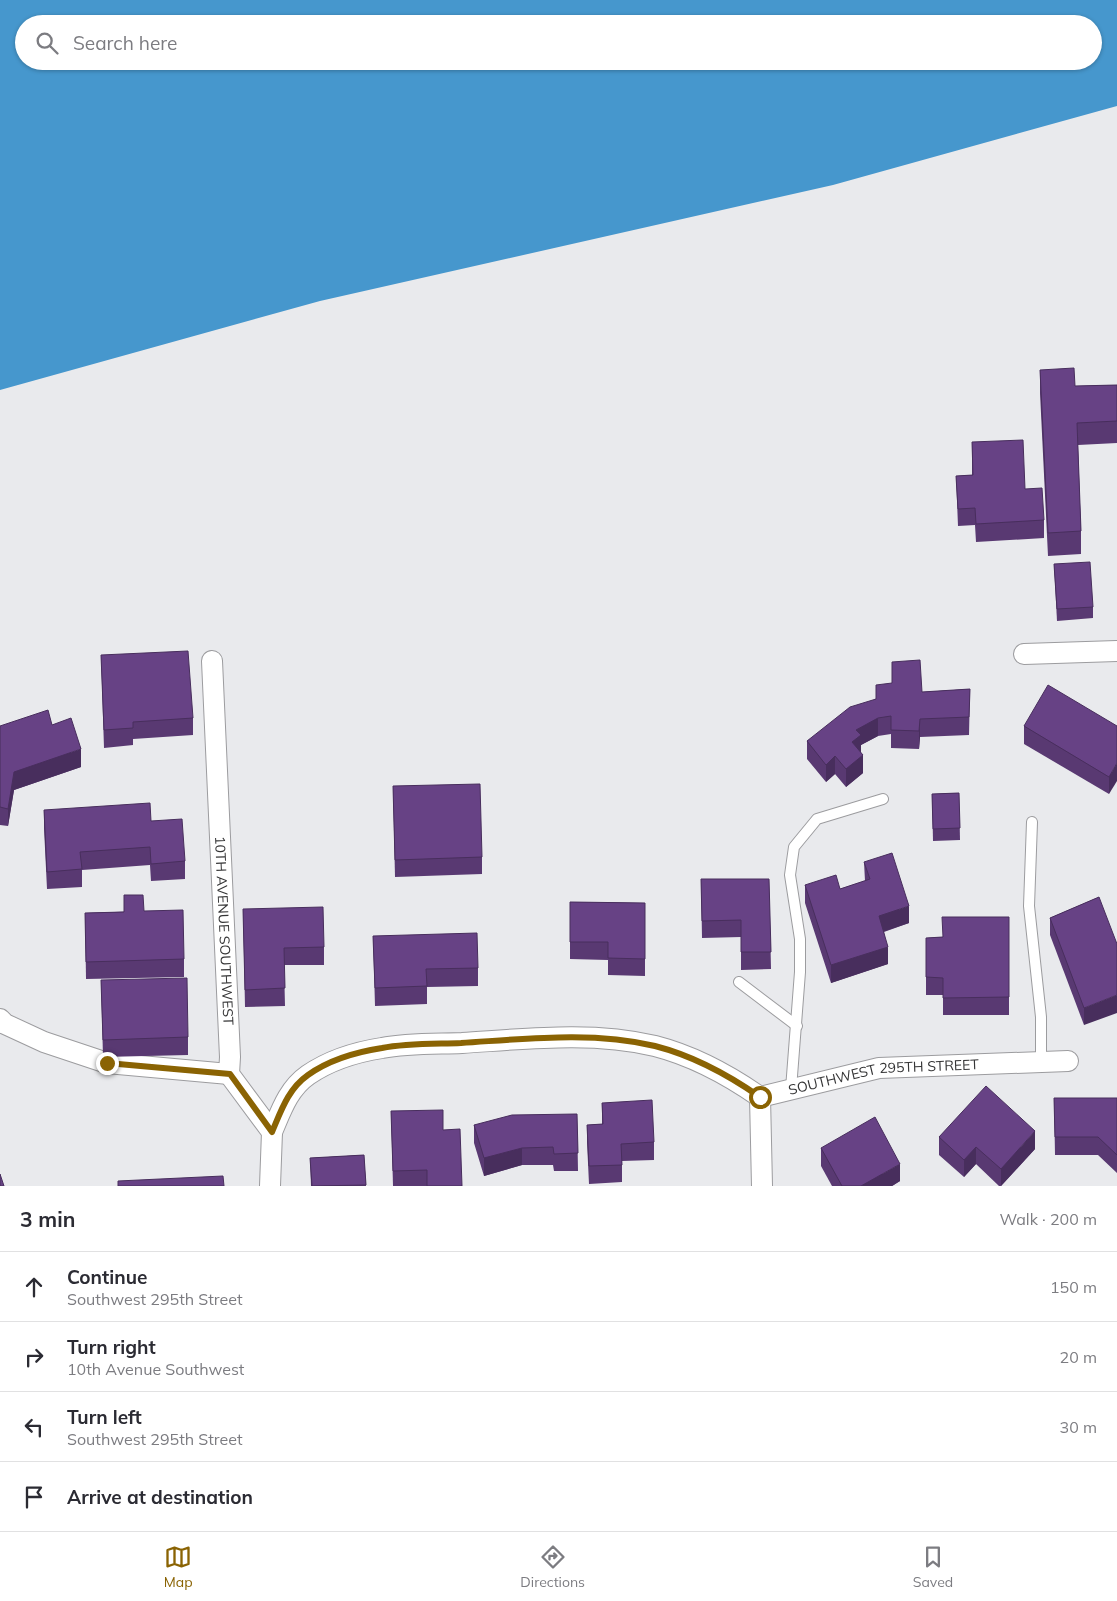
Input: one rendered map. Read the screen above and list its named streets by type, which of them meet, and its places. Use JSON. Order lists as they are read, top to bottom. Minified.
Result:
{"streets":{"street":["10TH AVENUE SOUTHWEST","SOUTHWEST 295TH STREET"]},"page":{"search":"Search here","heading":["3 min","Walk · 200 m"],"list":[["Continue","Southwest 295th Street","150 m"],["Turn right","10th Avenue Southwest","20 m"],["Turn left","Southwest 295th Street","30 m"],"Arrive at destination"],"nav":["Map","Directions","Saved"]}}
